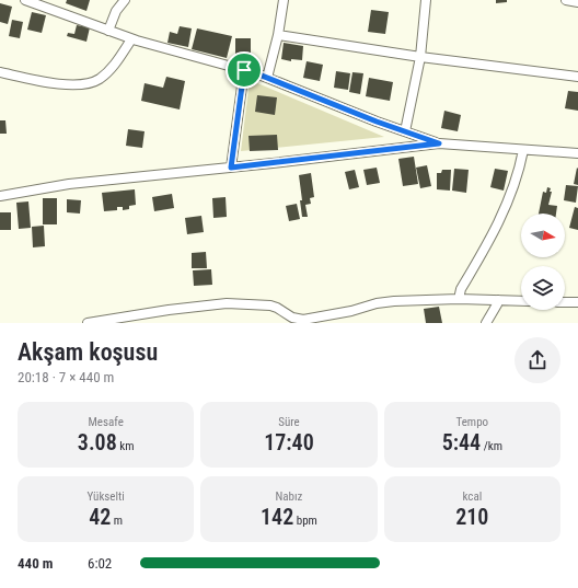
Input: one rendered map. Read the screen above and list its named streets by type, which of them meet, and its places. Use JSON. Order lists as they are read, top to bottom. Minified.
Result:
{"north":"right","page":{"heading":["Akşam koşusu","20:18 · 7 × 440 m"],"stats":[["Mesafe","3.08 km"],["Süre","17:40"],["Tempo","5:44 /km"],["Yükselti","42 m"],["Nabız","142 bpm"],["kcal","210"]],"list":[{"name":"440 m","note":"6:02"}]}}
